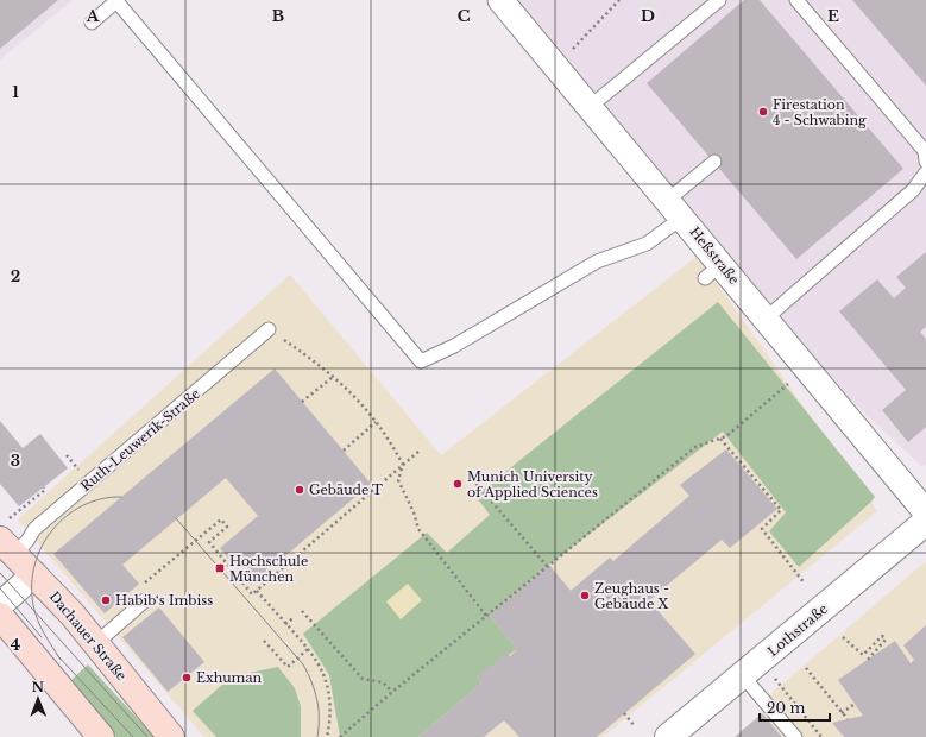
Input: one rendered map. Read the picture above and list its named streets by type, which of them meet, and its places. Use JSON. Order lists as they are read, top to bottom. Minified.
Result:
{"streets":{"main road":["Dachauer Straße"],"street":["Heßstraße","Lothstraße"],"lane":["Ruth-Leuwerik-Straße"]},"crossings":[["Ruth-Leuwerik-Straße","Dachauer Straße"]],"places":{"other":["Firestation 4 - Schwabing","Munich University of Applied Sciences","Gebäude T","Zeughaus - Gebäude X","Habib‘s Imbiss","Exhuman"],"transit":["Hochschule München"]},"scale_bar":"20 m","north":"top","grid":{"columns":["A","B","C","D","E"],"rows":["1","2","3","4"]}}
